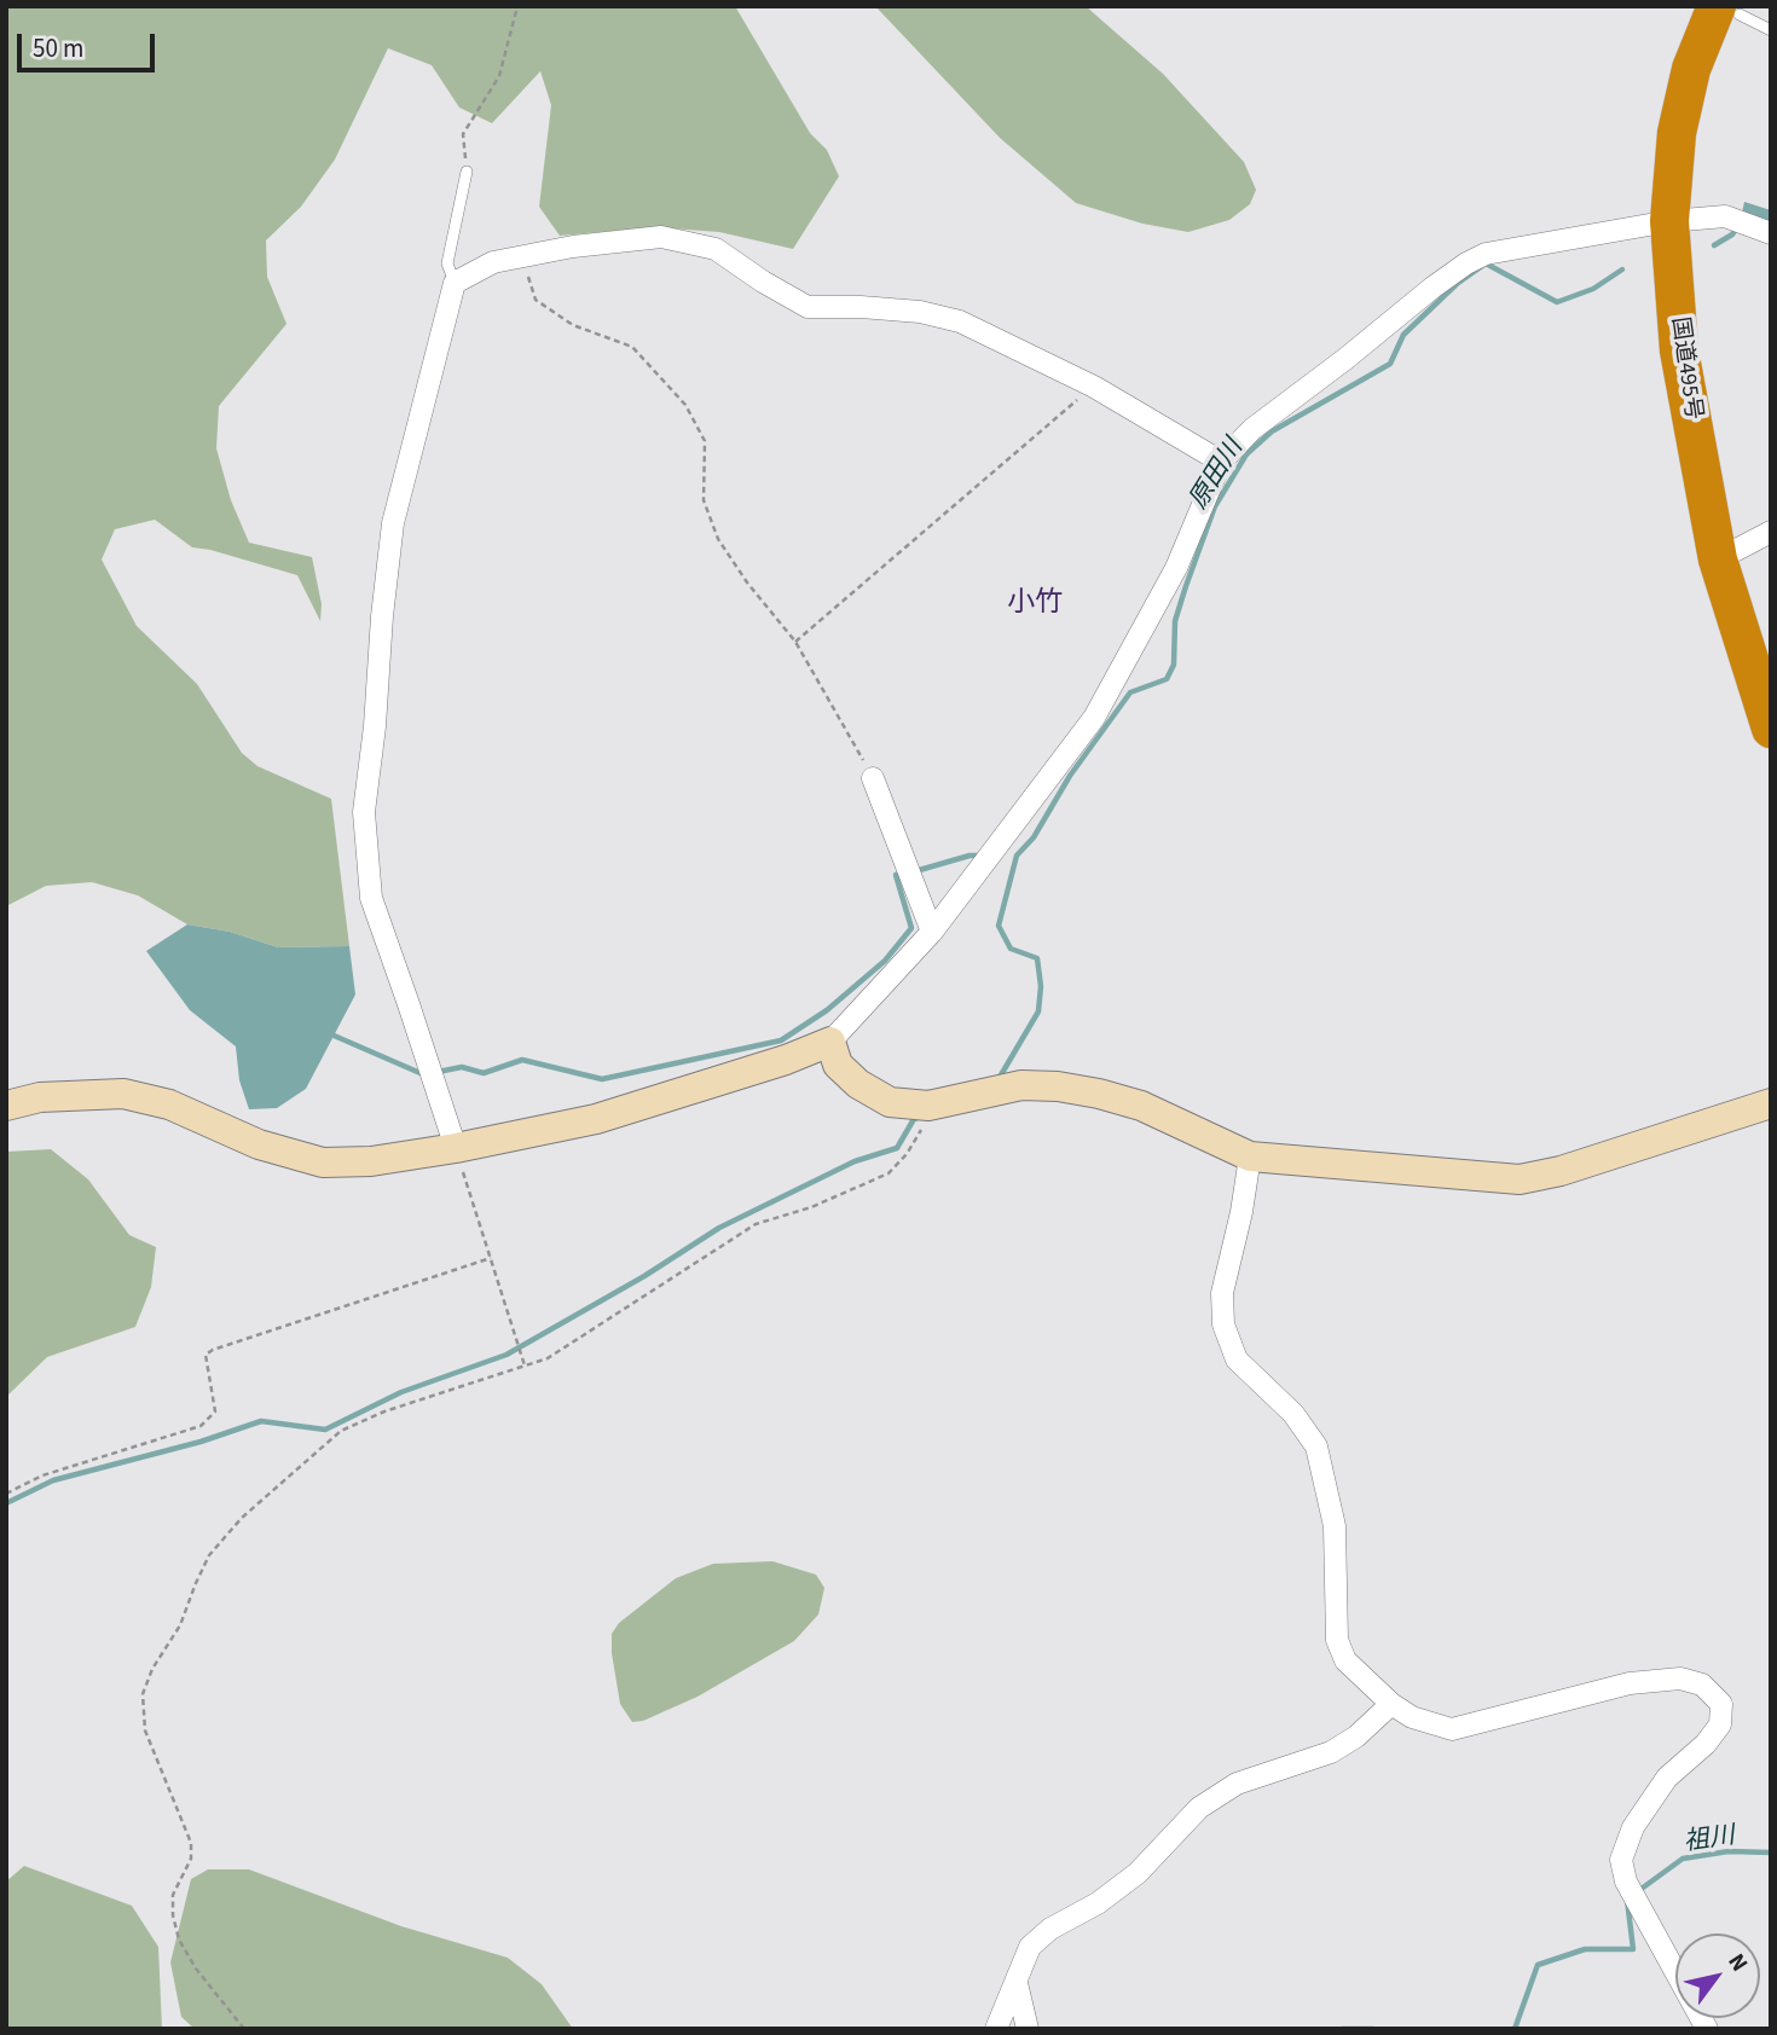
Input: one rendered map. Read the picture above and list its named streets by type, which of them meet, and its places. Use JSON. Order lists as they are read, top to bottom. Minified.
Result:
{"streets":{"highway":["国道495号"]},"districts":["小竹"],"water":["原田川","祖川"],"scale_bar":"50 m","north":"top right"}
